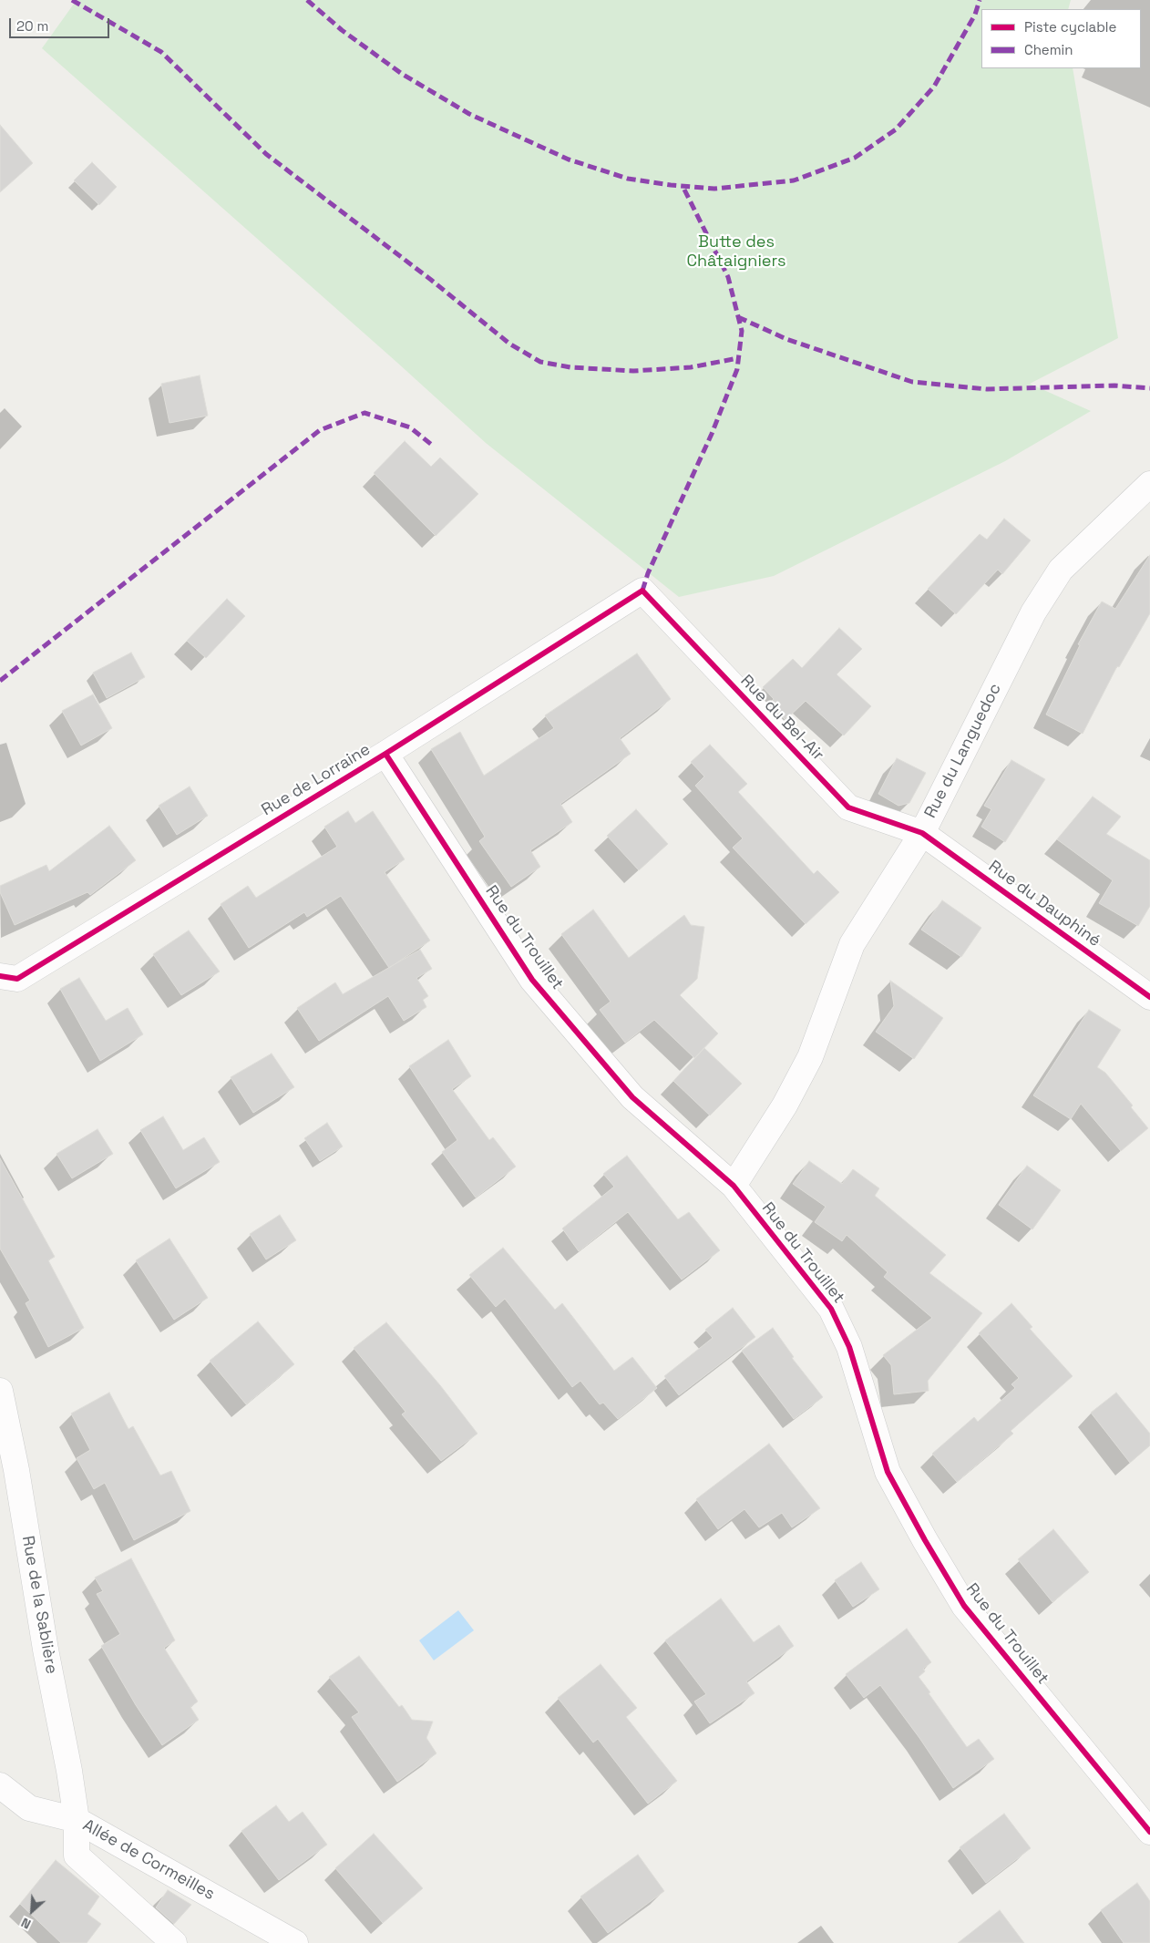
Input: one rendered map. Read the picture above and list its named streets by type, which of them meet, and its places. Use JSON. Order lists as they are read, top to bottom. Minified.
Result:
{"streets":{"street":["Rue du Bel-Air","Rue du Languedoc","Rue de Lorraine","Rue du Dauphiné","Rue du Trouillet","Rue de la Sablière","Allée de Cormeilles"]},"crossings":[["Rue du Bel-Air","Rue du Languedoc"],["Rue du Bel-Air","Rue de Lorraine"],["Rue du Bel-Air","Rue du Dauphiné"],["Rue du Languedoc","Rue du Dauphiné"],["Rue du Languedoc","Rue du Trouillet"],["Rue de Lorraine","Rue du Trouillet"],["Rue de la Sablière","Allée de Cormeilles"]],"parks":["Butte des Châtaigniers"],"legend":["Piste cyclable","Chemin"],"scale_bar":"20 m","north":"bottom left"}
